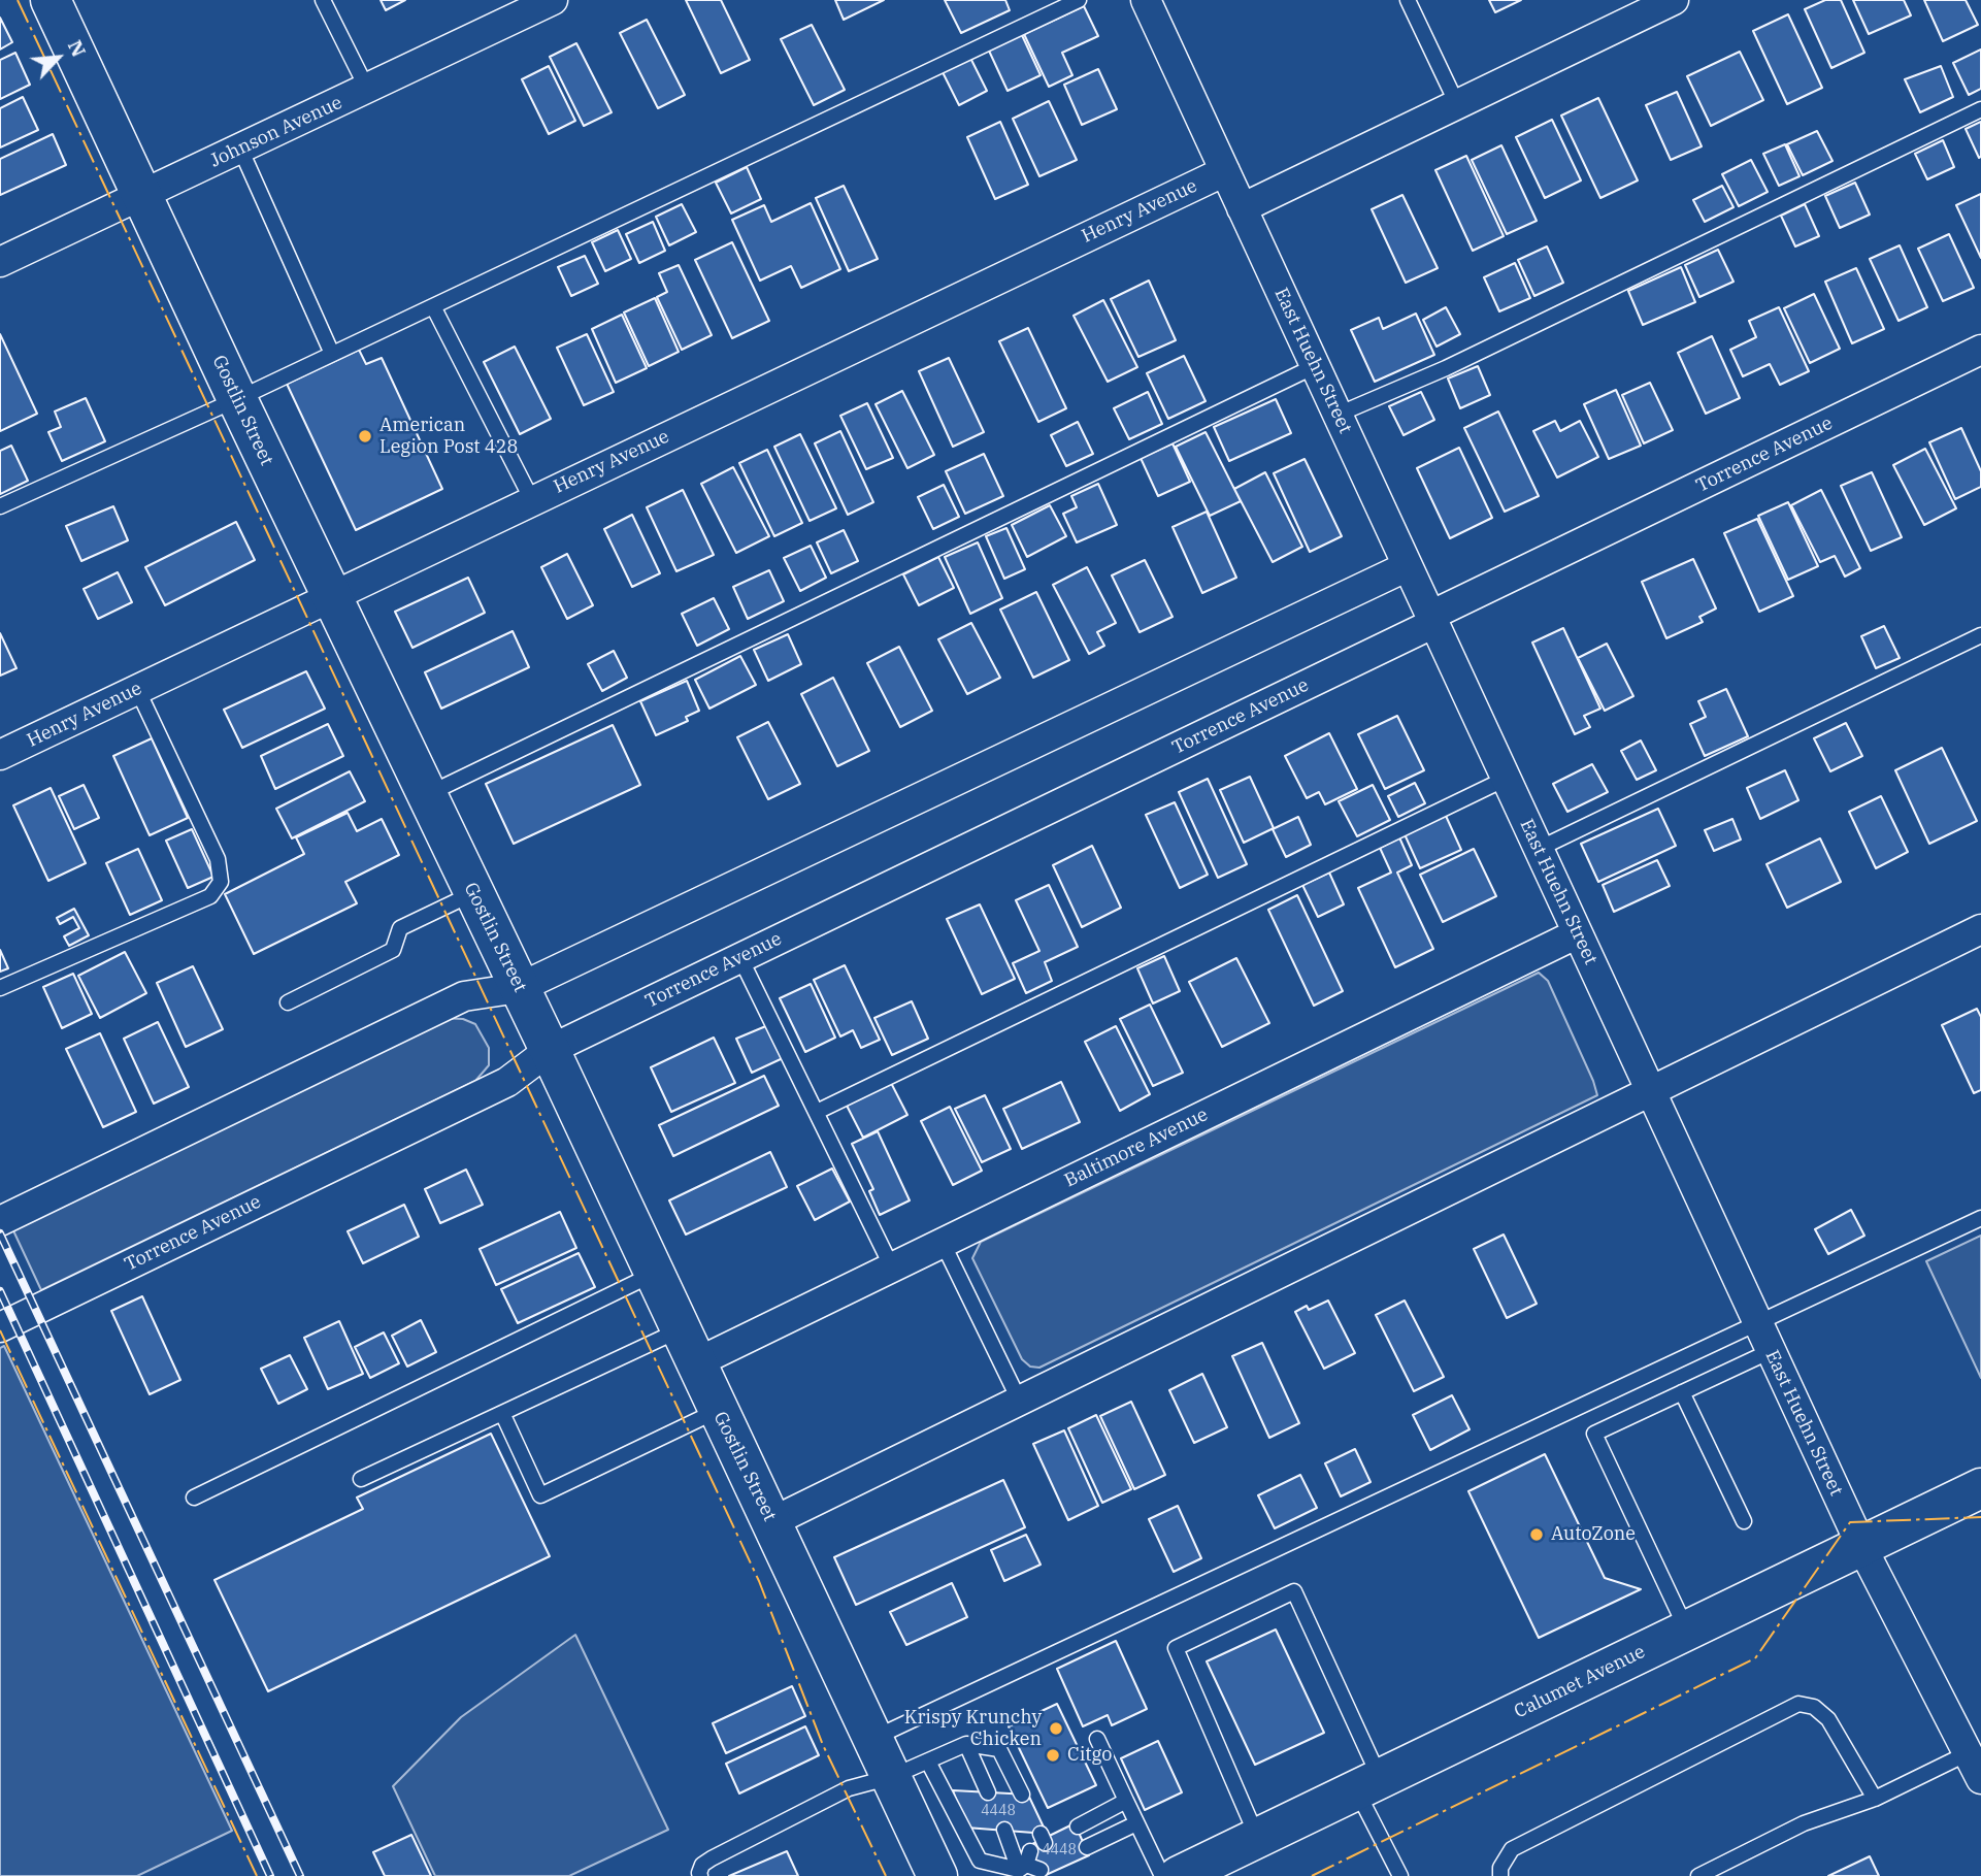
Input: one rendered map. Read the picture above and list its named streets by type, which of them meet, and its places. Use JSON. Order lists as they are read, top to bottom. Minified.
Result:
{"streets":{"main road":["Gostlin Street","Calumet Avenue"],"street":["Johnson Avenue","Henry Avenue","East Huehn Street","Torrence Avenue","Baltimore Avenue"]},"crossings":[["Johnson Avenue","Gostlin Street"],["Henry Avenue","East Huehn Street"],["Henry Avenue","Gostlin Street"],["East Huehn Street","Torrence Avenue"],["East Huehn Street","Baltimore Avenue"],["East Huehn Street","Calumet Avenue"],["Gostlin Street","Torrence Avenue"],["Gostlin Street","Baltimore Avenue"]],"places":["American Legion Post 428","AutoZone","Krispy Krunchy Chicken","Citgo"],"house_numbers":["4448","4448"],"north":"top right"}
